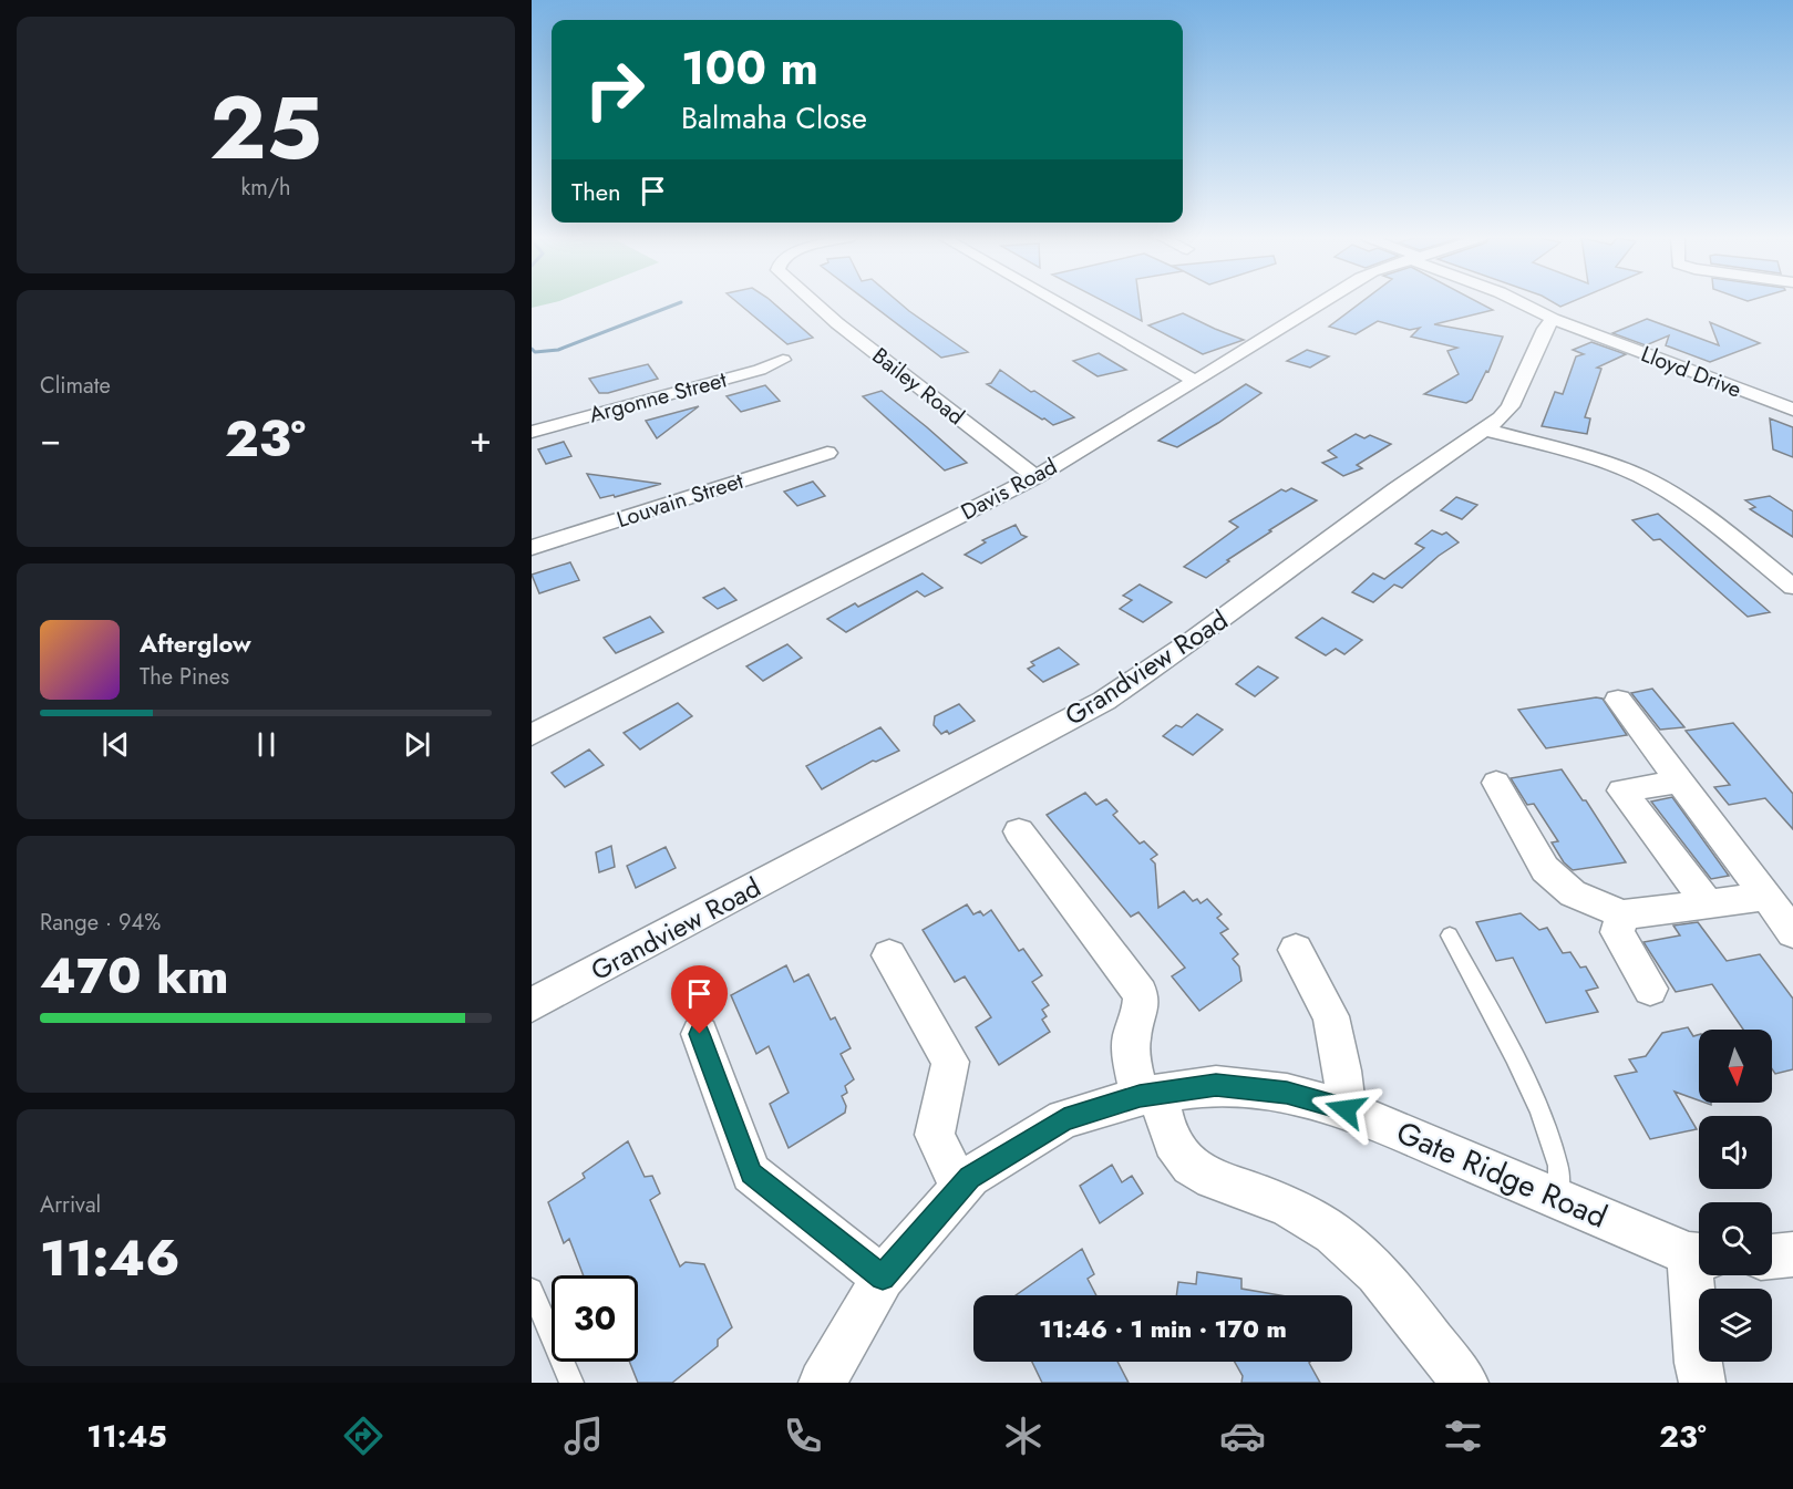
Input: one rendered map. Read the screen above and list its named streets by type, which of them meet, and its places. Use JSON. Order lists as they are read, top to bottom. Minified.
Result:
{"streets":{"street":["Lloyd Drive","Bailey Road","Argonne Street","Davis Road","Louvain Street","Grandview Road","Gate Ridge Road"]},"crossings":[["Lloyd Drive","Grandview Road"],["Bailey Road","Davis Road"]],"north":"bottom","page":{"tile":[["25","km/h"],"Climate",["Range · 94%","470 km"],["Arrival","11:46"]],"turn":["100 m","Balmaha Close"],"then":"Then","heat":["−","23°","+"],"song":["Afterglow","The Pines"],"limit":"30","trip":"11:46 · 1 min · 170 m","tabs":["11:45","23°"]}}
